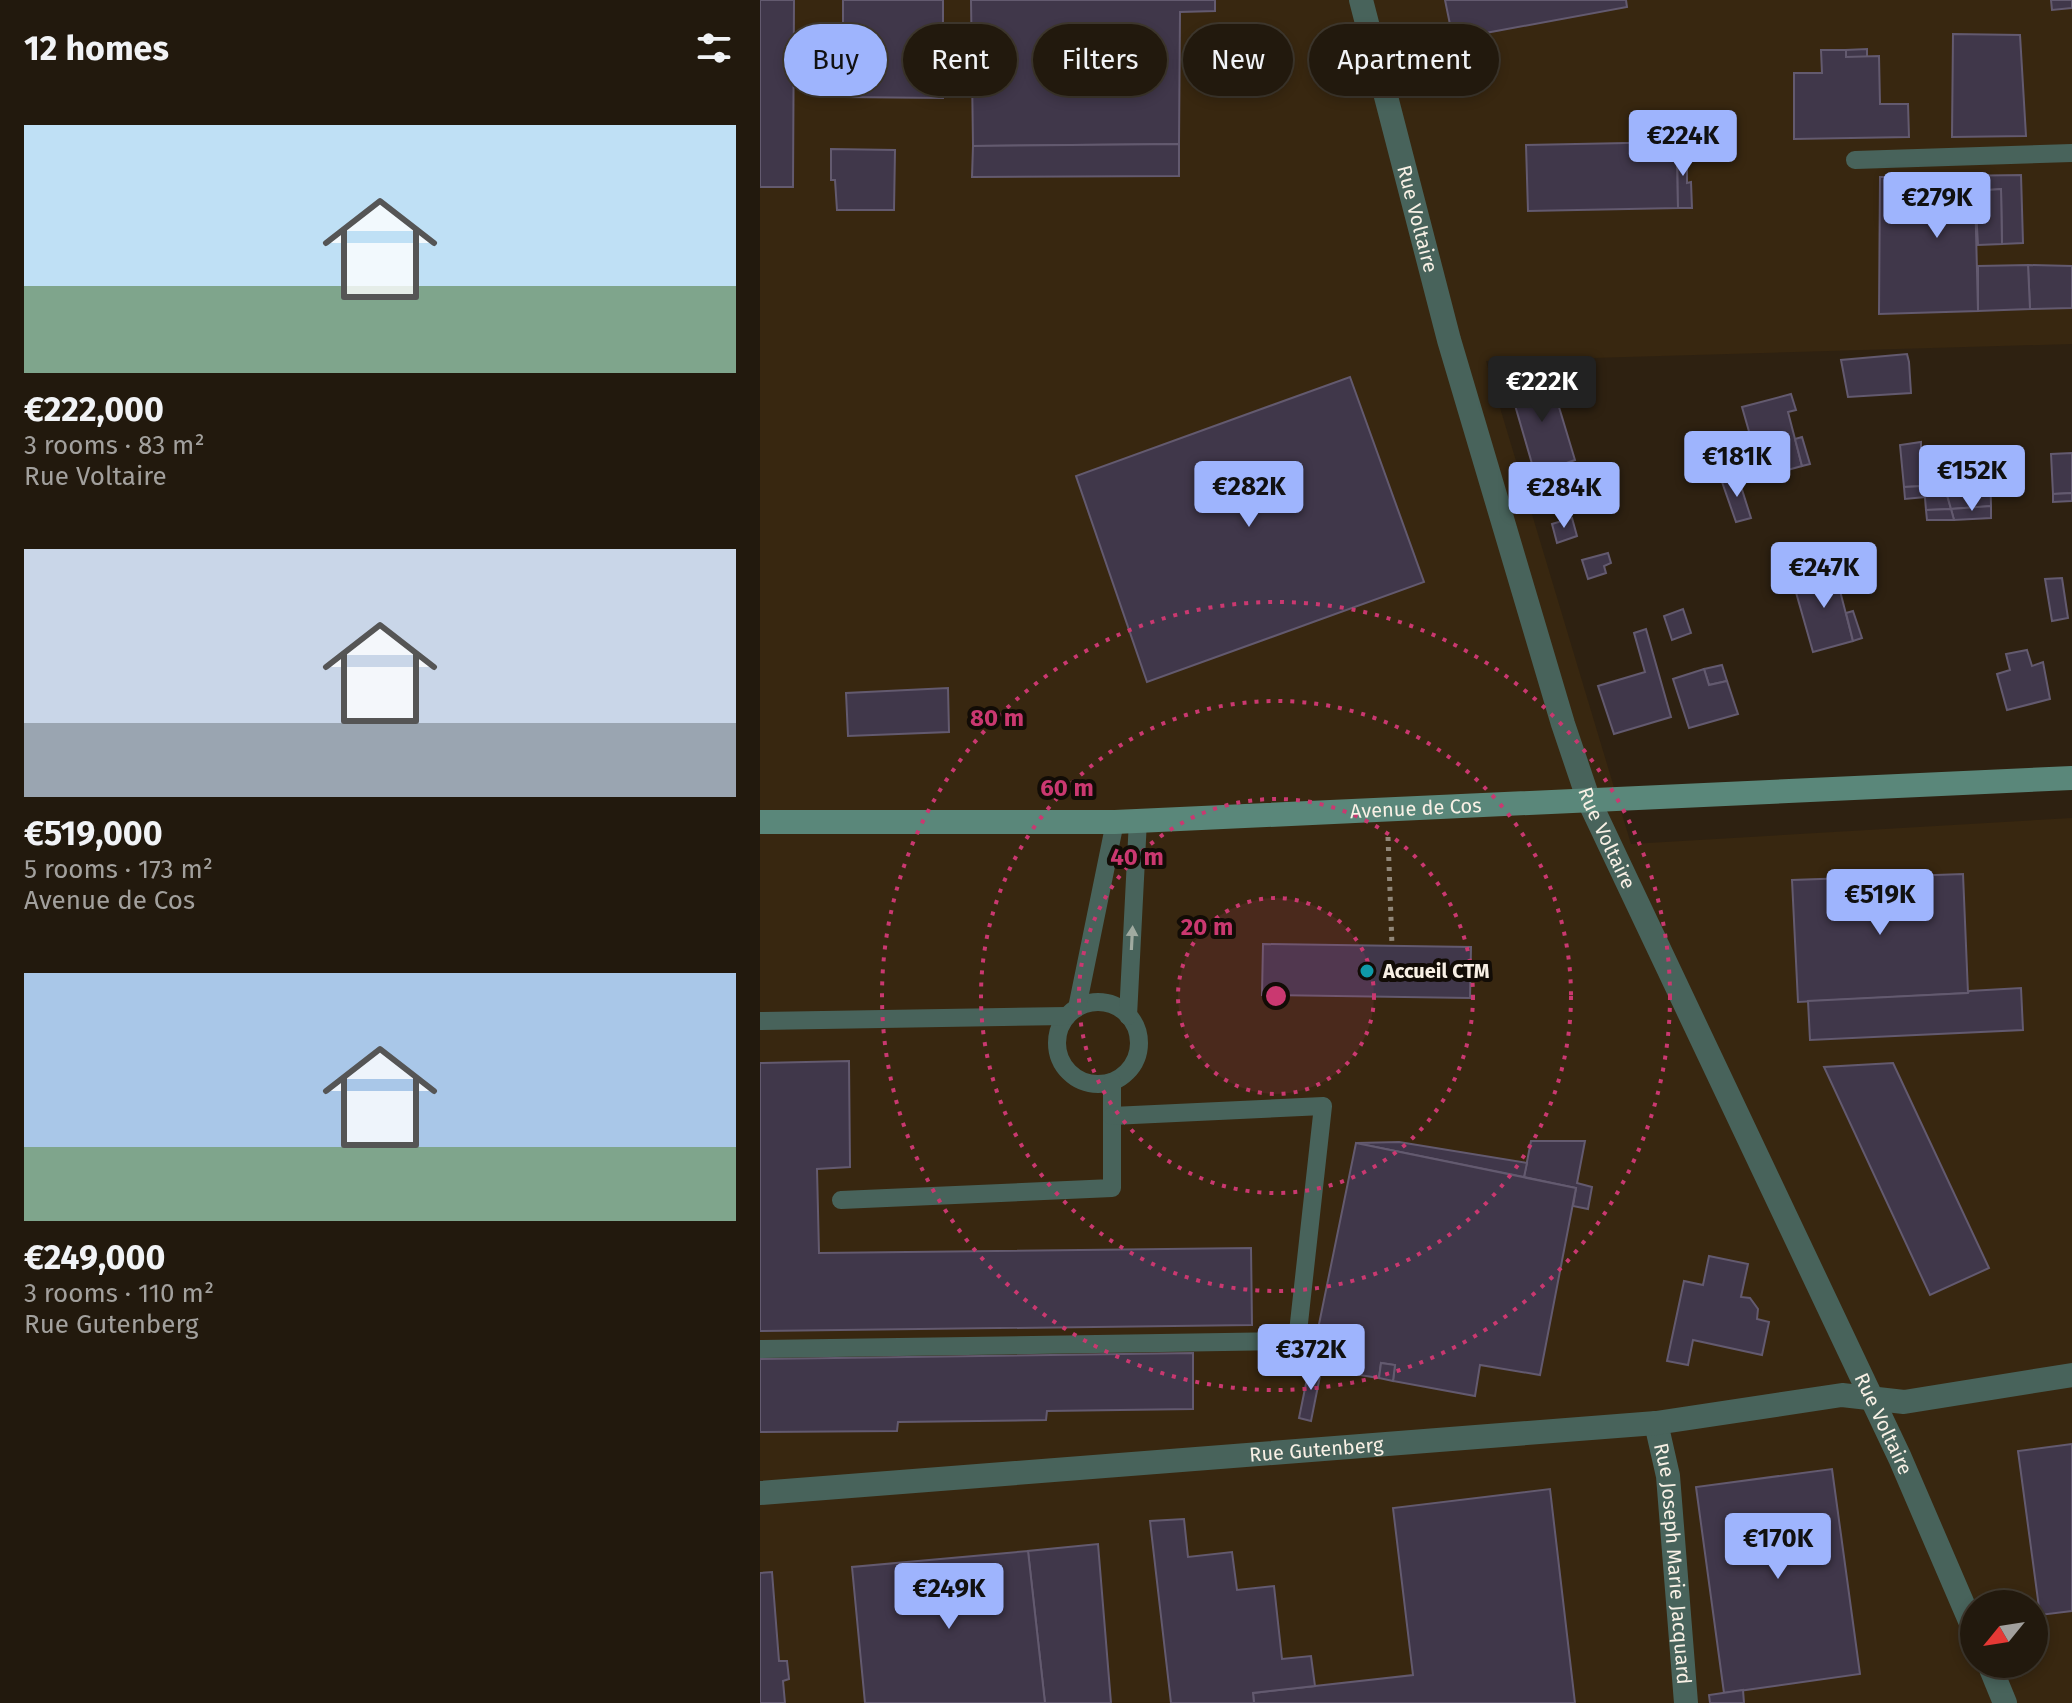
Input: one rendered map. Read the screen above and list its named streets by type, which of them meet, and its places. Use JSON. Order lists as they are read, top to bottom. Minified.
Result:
{"streets":{"street":["Rue Voltaire","Avenue de Cos","Rue Gutenberg","Rue Joseph Marie Jacquard"]},"crossings":[["Rue Voltaire","Avenue de Cos"],["Rue Voltaire","Rue Gutenberg"],["Rue Gutenberg","Rue Joseph Marie Jacquard"]],"places":["Accueil CTM"],"north":"bottom left","page":{"heading":"12 homes","chip":["Buy","Rent","Filters","New","Apartment"],"list":[{"name":"€222,000","note":"3 rooms · 83 m² · Rue Voltaire"},{"name":"€519,000","note":"5 rooms · 173 m² · Avenue de Cos"},{"name":"€249,000","note":"3 rooms · 110 m² · Rue Gutenberg"}],"price":["€224K","€279K","€222K","€181K","€152K","€282K","€284K","€247K","€519K","€372K","€170K","€249K"]},"rings":["80 m","60 m","40 m","20 m"]}
